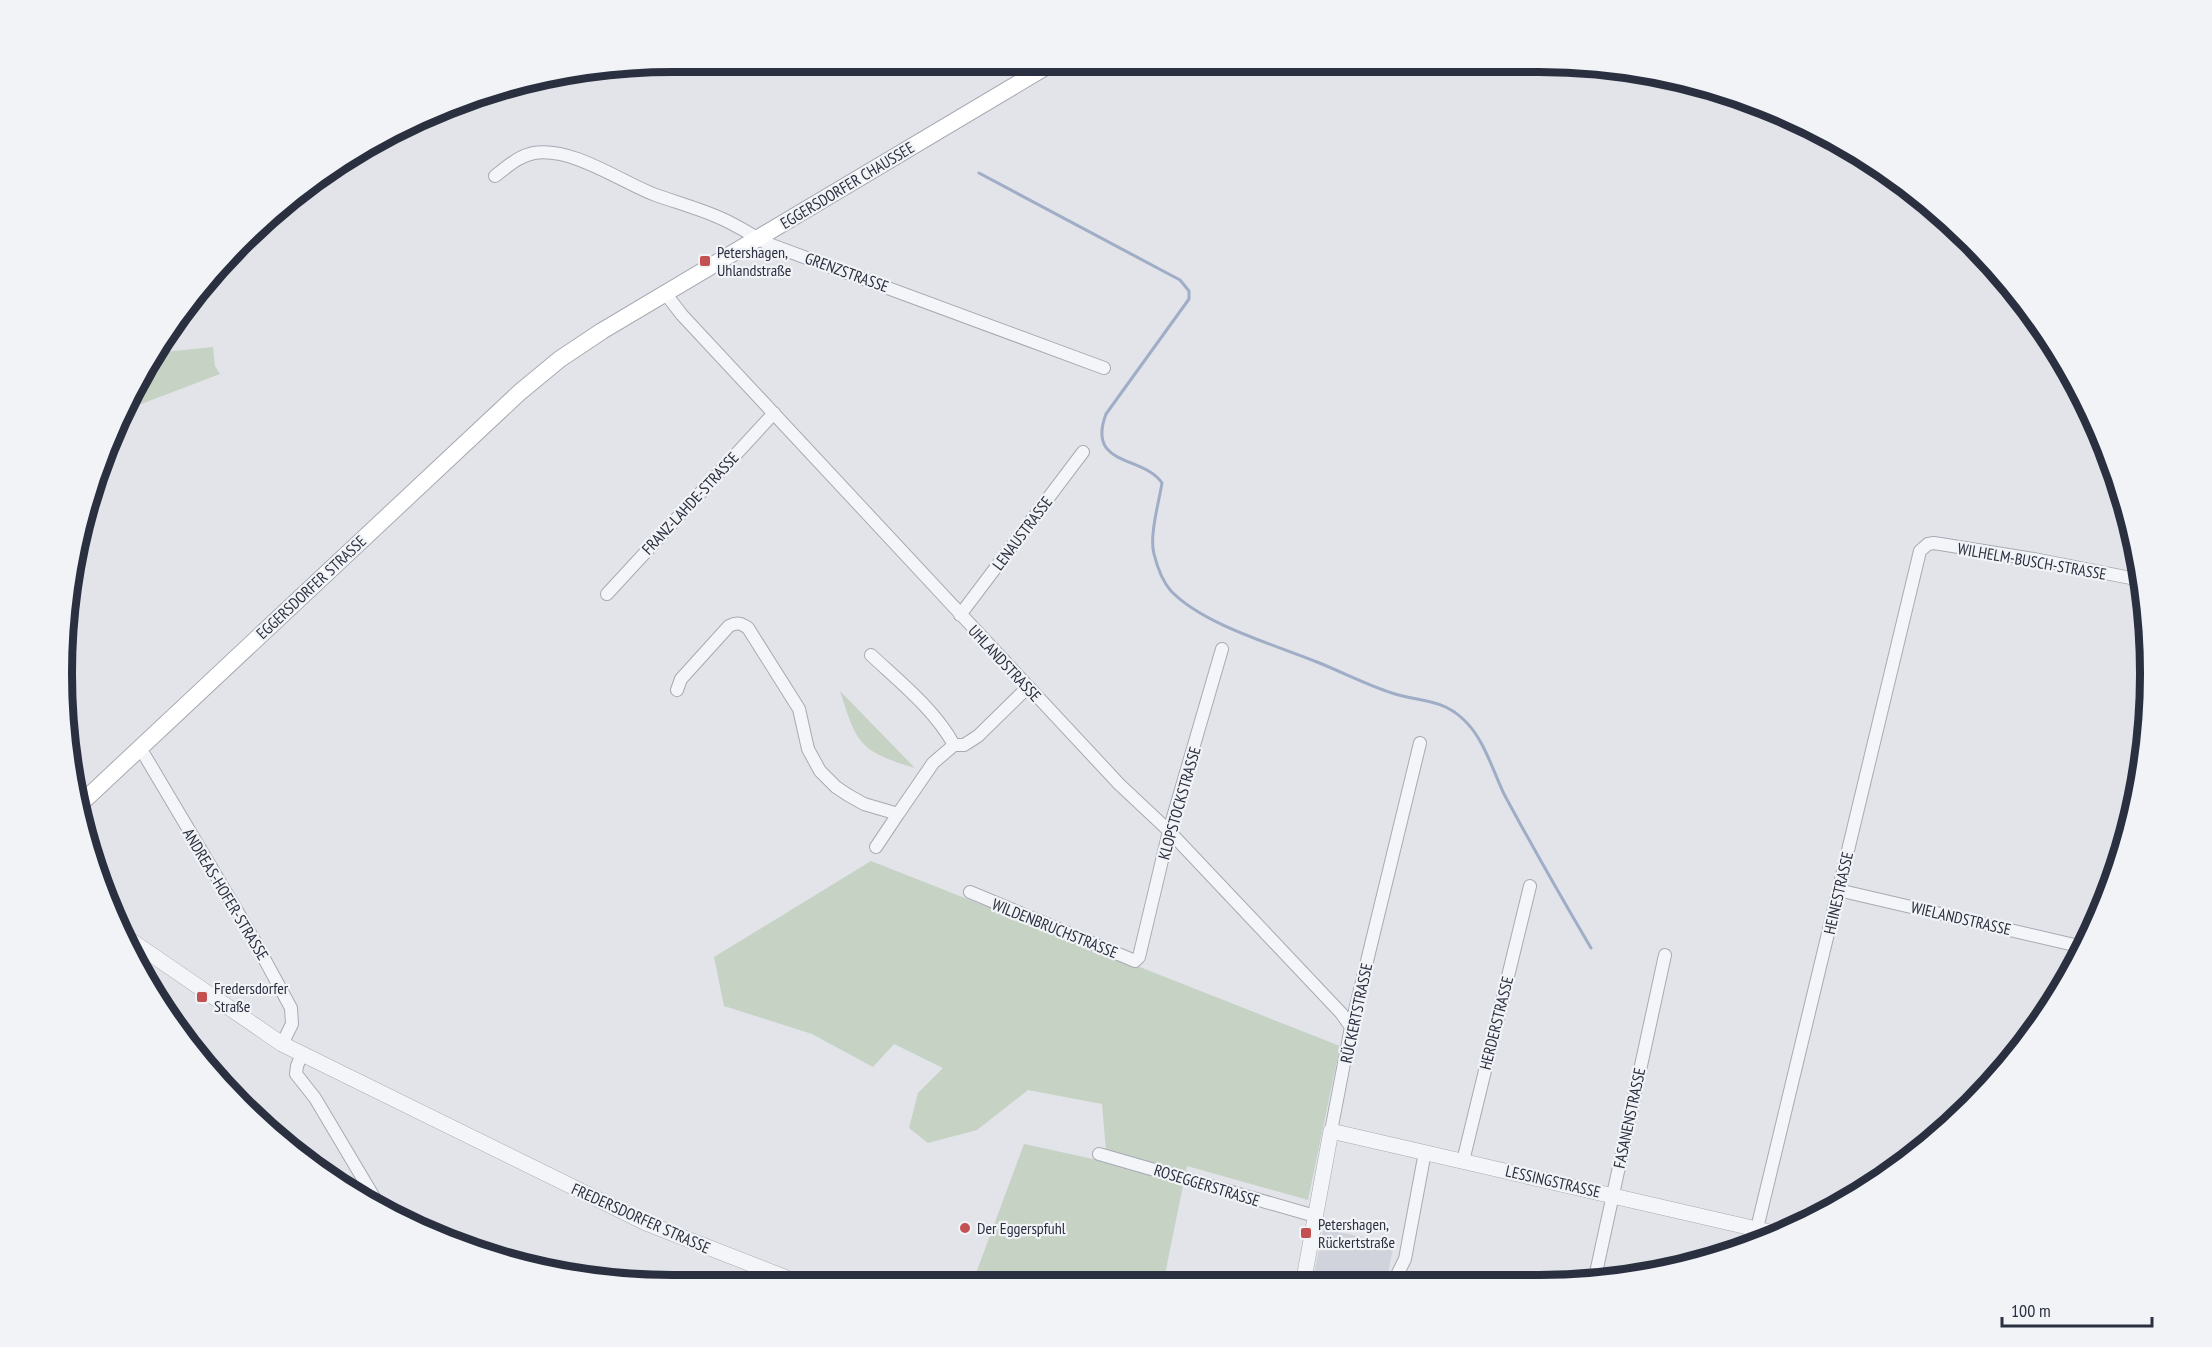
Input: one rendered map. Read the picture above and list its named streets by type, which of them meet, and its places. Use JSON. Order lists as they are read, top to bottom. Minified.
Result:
{"streets":{"main road":["EGGERSDORFER CHAUSSEE","EGGERSDORFER STRASSE"],"street":["GRENZSTRASSE","FRANZ-LAHDE-STRASSE","LENAUSTRASSE","WILHELM-BUSCH-STRASSE","UHLANDSTRASSE","KLOPSTOCKSTRASSE","HEINESTRASSE","ANDREAS-HOFER-STRASSE","WIELANDSTRASSE","WILDENBRUCHSTRASSE","RÜCKERTSTRASSE","HERDERSTRASSE","FASANENSTRASSE","LESSINGSTRASSE","ROSEGGERSTRASSE","FREDERSDORFER STRASSE"]},"crossings":[["EGGERSDORFER CHAUSSEE","GRENZSTRASSE"],["EGGERSDORFER CHAUSSEE","EGGERSDORFER STRASSE"],["EGGERSDORFER CHAUSSEE","UHLANDSTRASSE"],["FRANZ-LAHDE-STRASSE","UHLANDSTRASSE"],["LENAUSTRASSE","UHLANDSTRASSE"],["WILHELM-BUSCH-STRASSE","HEINESTRASSE"],["EGGERSDORFER STRASSE","ANDREAS-HOFER-STRASSE"],["UHLANDSTRASSE","KLOPSTOCKSTRASSE"],["UHLANDSTRASSE","RÜCKERTSTRASSE"],["KLOPSTOCKSTRASSE","WILDENBRUCHSTRASSE"],["HEINESTRASSE","WIELANDSTRASSE"],["ANDREAS-HOFER-STRASSE","FREDERSDORFER STRASSE"],["RÜCKERTSTRASSE","LESSINGSTRASSE"],["RÜCKERTSTRASSE","ROSEGGERSTRASSE"],["HERDERSTRASSE","LESSINGSTRASSE"],["FASANENSTRASSE","LESSINGSTRASSE"]],"places":{"transit":["Petershagen, Uhlandstraße","Fredersdorfer Straße","Petershagen, Rückertstraße"],"other":["Der Eggerspfuhl"]},"scale_bar":"100 m"}
